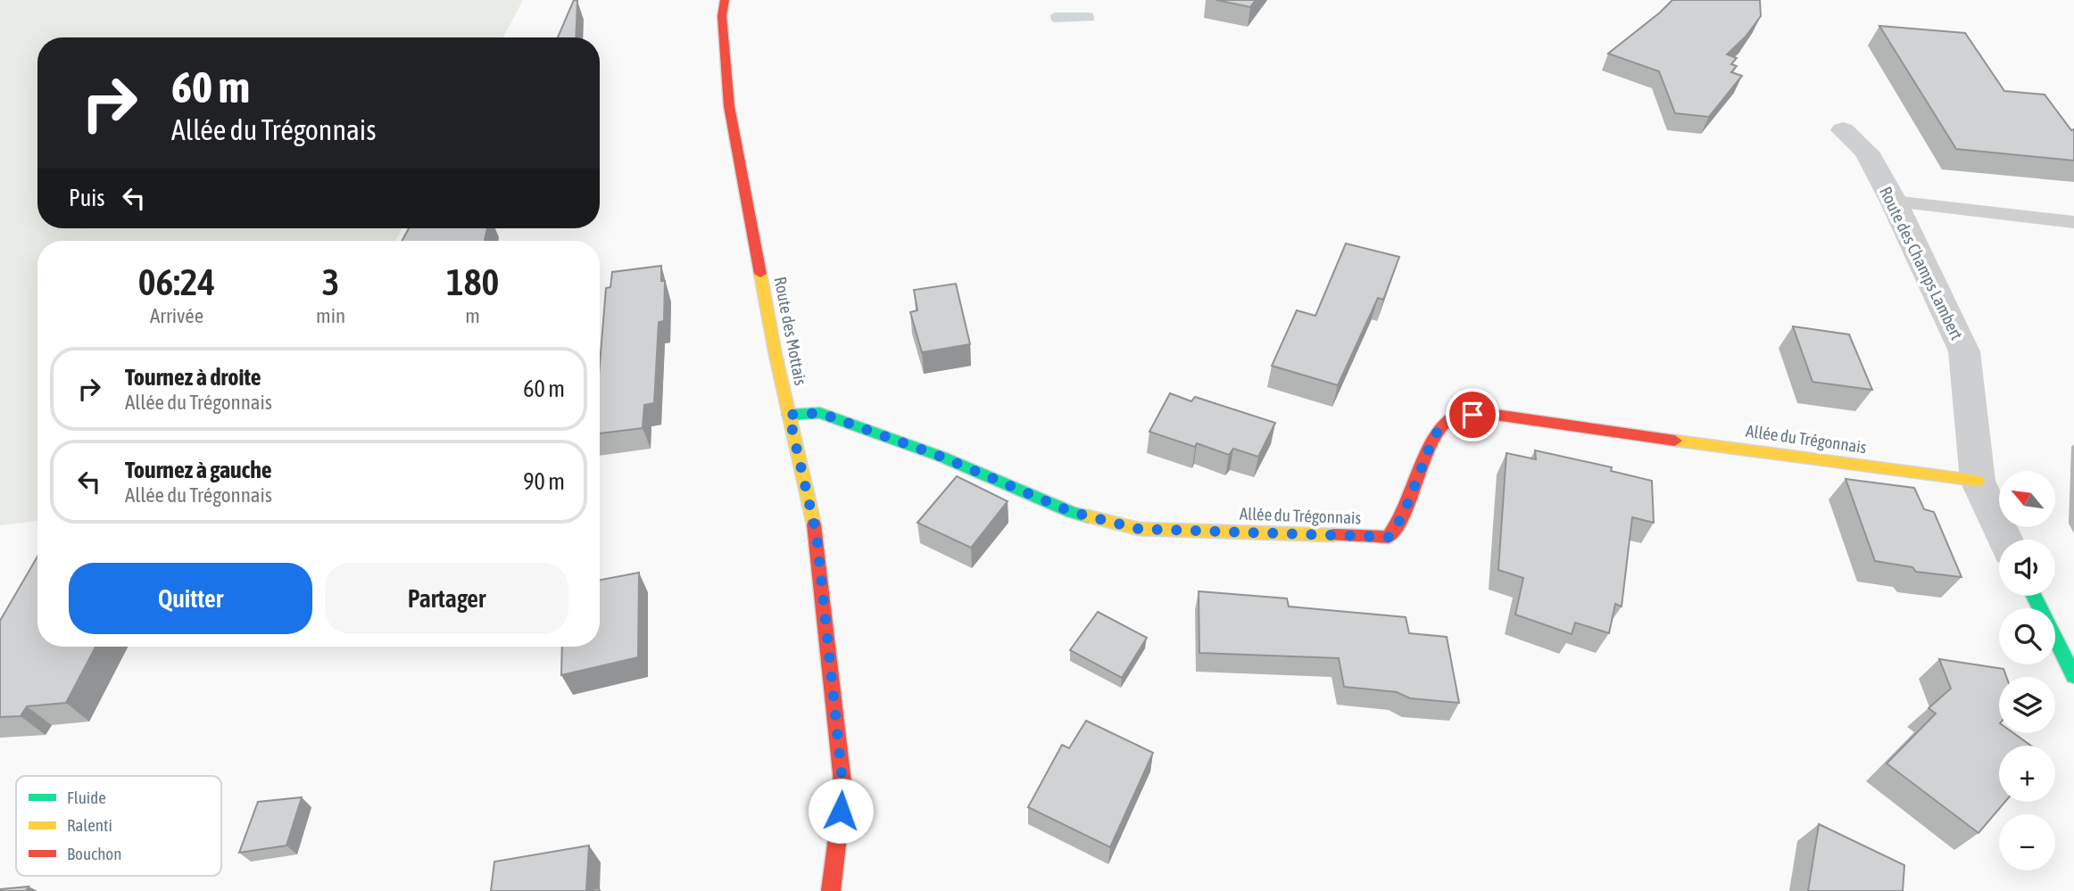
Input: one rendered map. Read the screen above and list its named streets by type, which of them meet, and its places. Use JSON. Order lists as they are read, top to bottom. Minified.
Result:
{"streets":{"street":["Route des Champs Lambert","Route des Mottais","Allée du Trégonnais"]},"crossings":[["Route des Champs Lambert","Allée du Trégonnais"],["Route des Mottais","Allée du Trégonnais"]],"legend":["Fluide","Ralenti","Bouchon"],"north":"top left","page":{"turn":["60 m","Allée du Trégonnais"],"then":"Puis","eta":["06:24","Arrivée","3","min","180","m"],"list":[{"name":"Tournez à droite","note":"Allée du Trégonnais","value":"60 m"},{"name":"Tournez à gauche","note":"Allée du Trégonnais","value":"90 m"}],"map_buttons":["+","−"],"buttons":["Quitter","Partager"]}}
